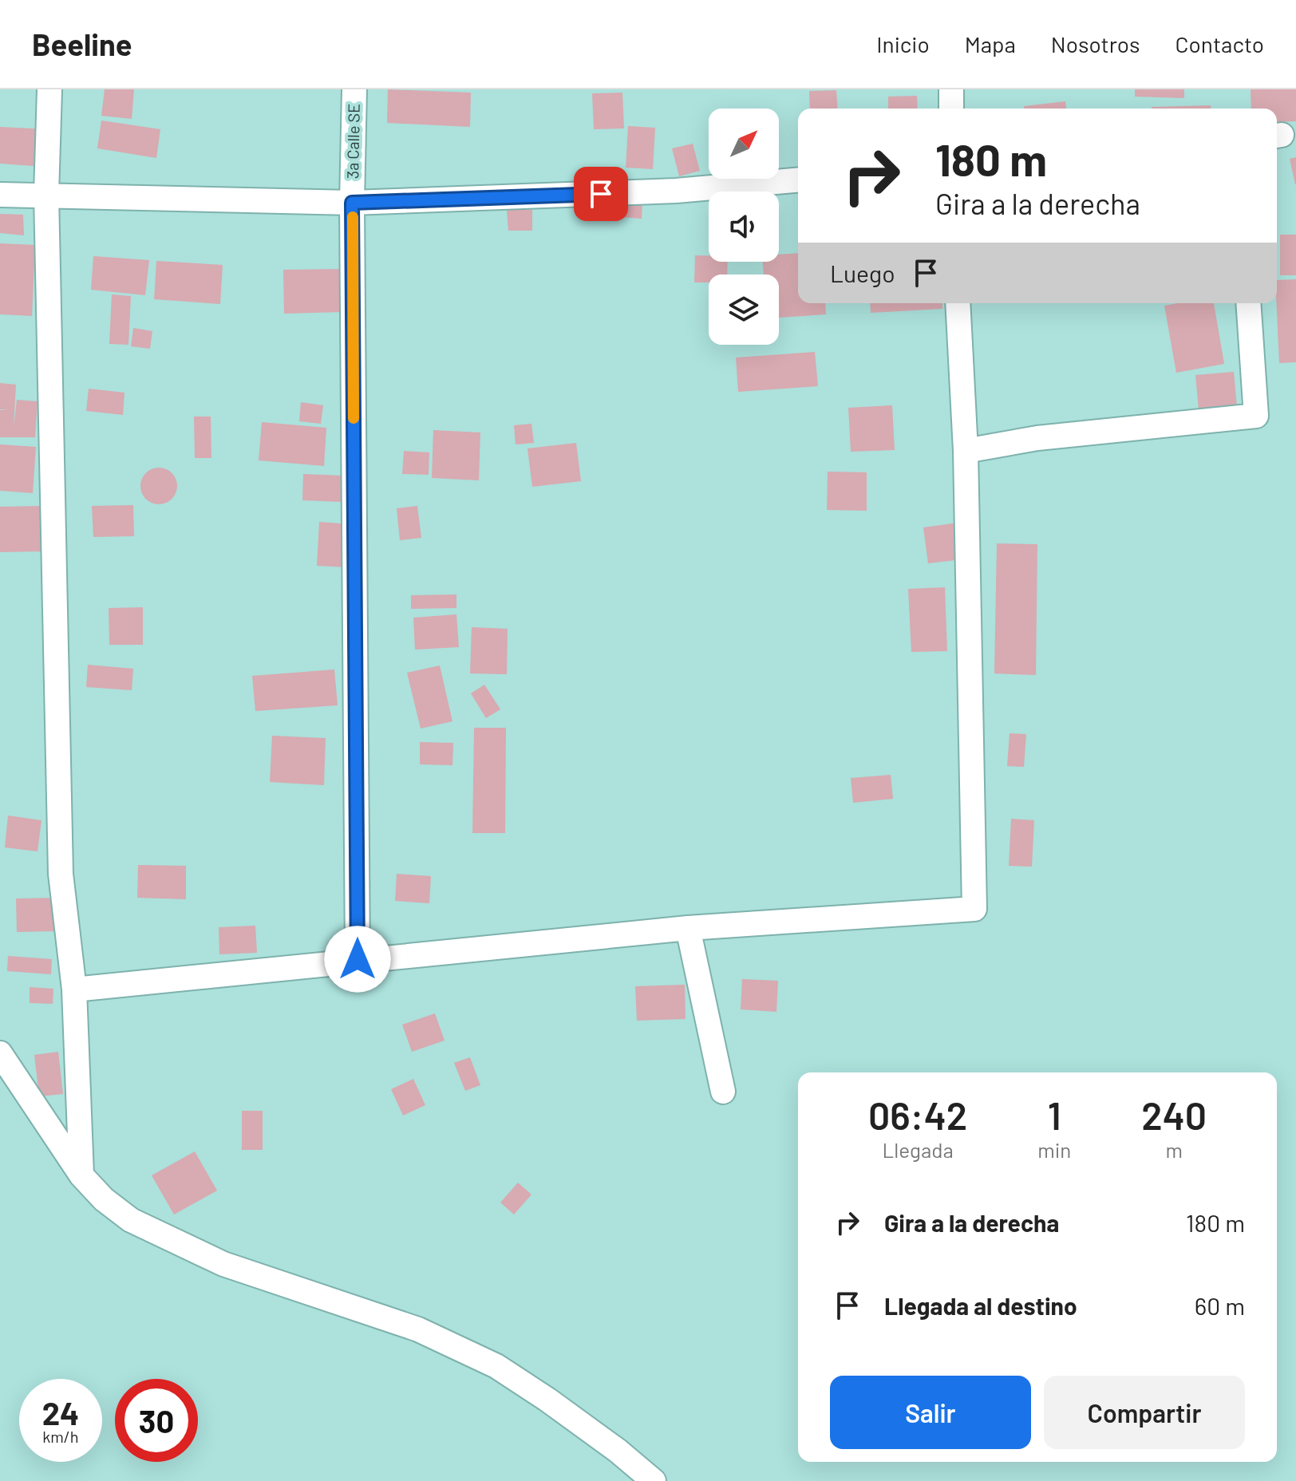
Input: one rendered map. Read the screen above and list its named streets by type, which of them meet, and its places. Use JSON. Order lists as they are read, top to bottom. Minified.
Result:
{"streets":{"street":["3a Calle SE"]},"north":"top right","page":{"header":"Beeline","nav":["Inicio","Mapa","Nosotros","Contacto"],"turn":["180 m","Gira a la derecha"],"then":"Luego","eta":["06:42","Llegada","1","min","240","m"],"list":[{"name":"Gira a la derecha","value":"180 m"},{"name":"Llegada al destino","value":"60 m"}],"buttons":["Salir","Compartir"],"speed":"24 km/h","limit":"30"}}
